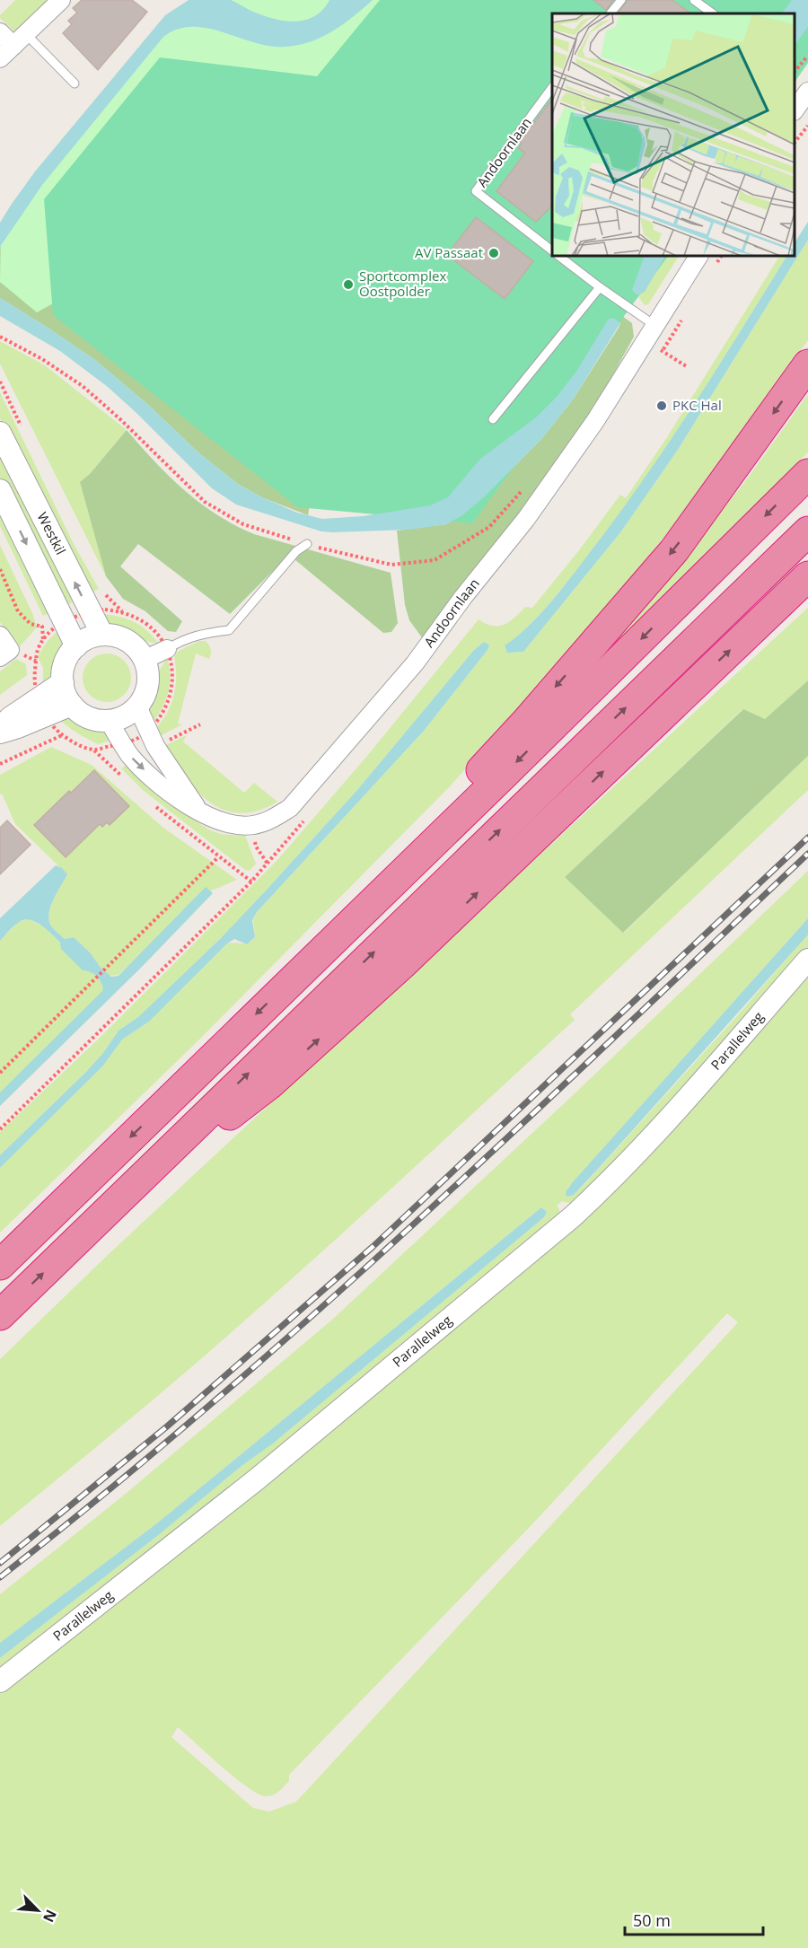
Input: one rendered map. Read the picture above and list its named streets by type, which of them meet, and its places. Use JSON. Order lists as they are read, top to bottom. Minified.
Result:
{"streets":{"street":["Andoornlaan","Westkil","Parallelweg"]},"crossings":[["Andoornlaan","Westkil"]],"places":["AV Passaat","Sportcomplex Oostpolder","PKC Hal"],"scale_bar":"50 m","north":"bottom right"}
